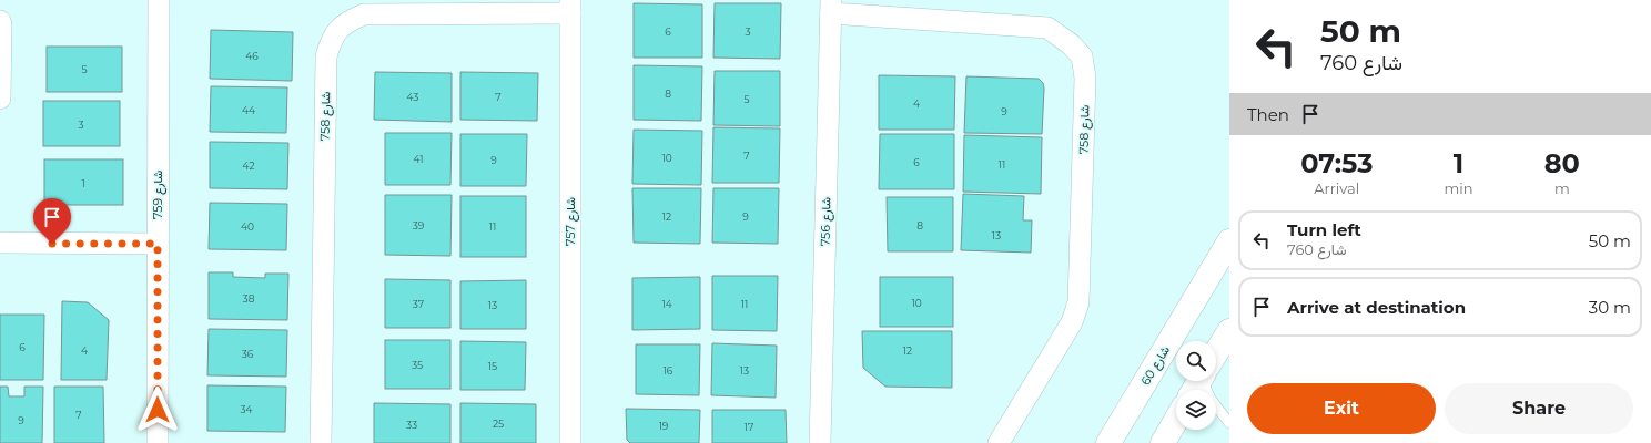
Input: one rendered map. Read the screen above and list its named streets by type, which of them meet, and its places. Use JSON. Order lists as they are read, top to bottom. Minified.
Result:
{"streets":{"main road":["شارع 60"],"street":["شارع 758","شارع 759","شارع 757","شارع 756"]},"crossings":[["شارع 758","شارع 757"],["شارع 758","شارع 756"]],"house_numbers":["6","3","46","5","8","43","7","5","4","44","9","3","7","10","41","9","6","11","42","1","12","9","39","8","40","11","13","38","10","37","14","11","13","6","4","12","36","35","15","16","13","34","7","9","25","33","19","17"],"page":{"turn":["50 m","شارع 760"],"then":"Then","eta":["07:53","Arrival","1","min","80","m"],"list":[{"name":"Turn left","note":"شارع 760","value":"50 m"},{"name":"Arrive at destination","value":"30 m"}],"buttons":["Exit","Share"]}}
